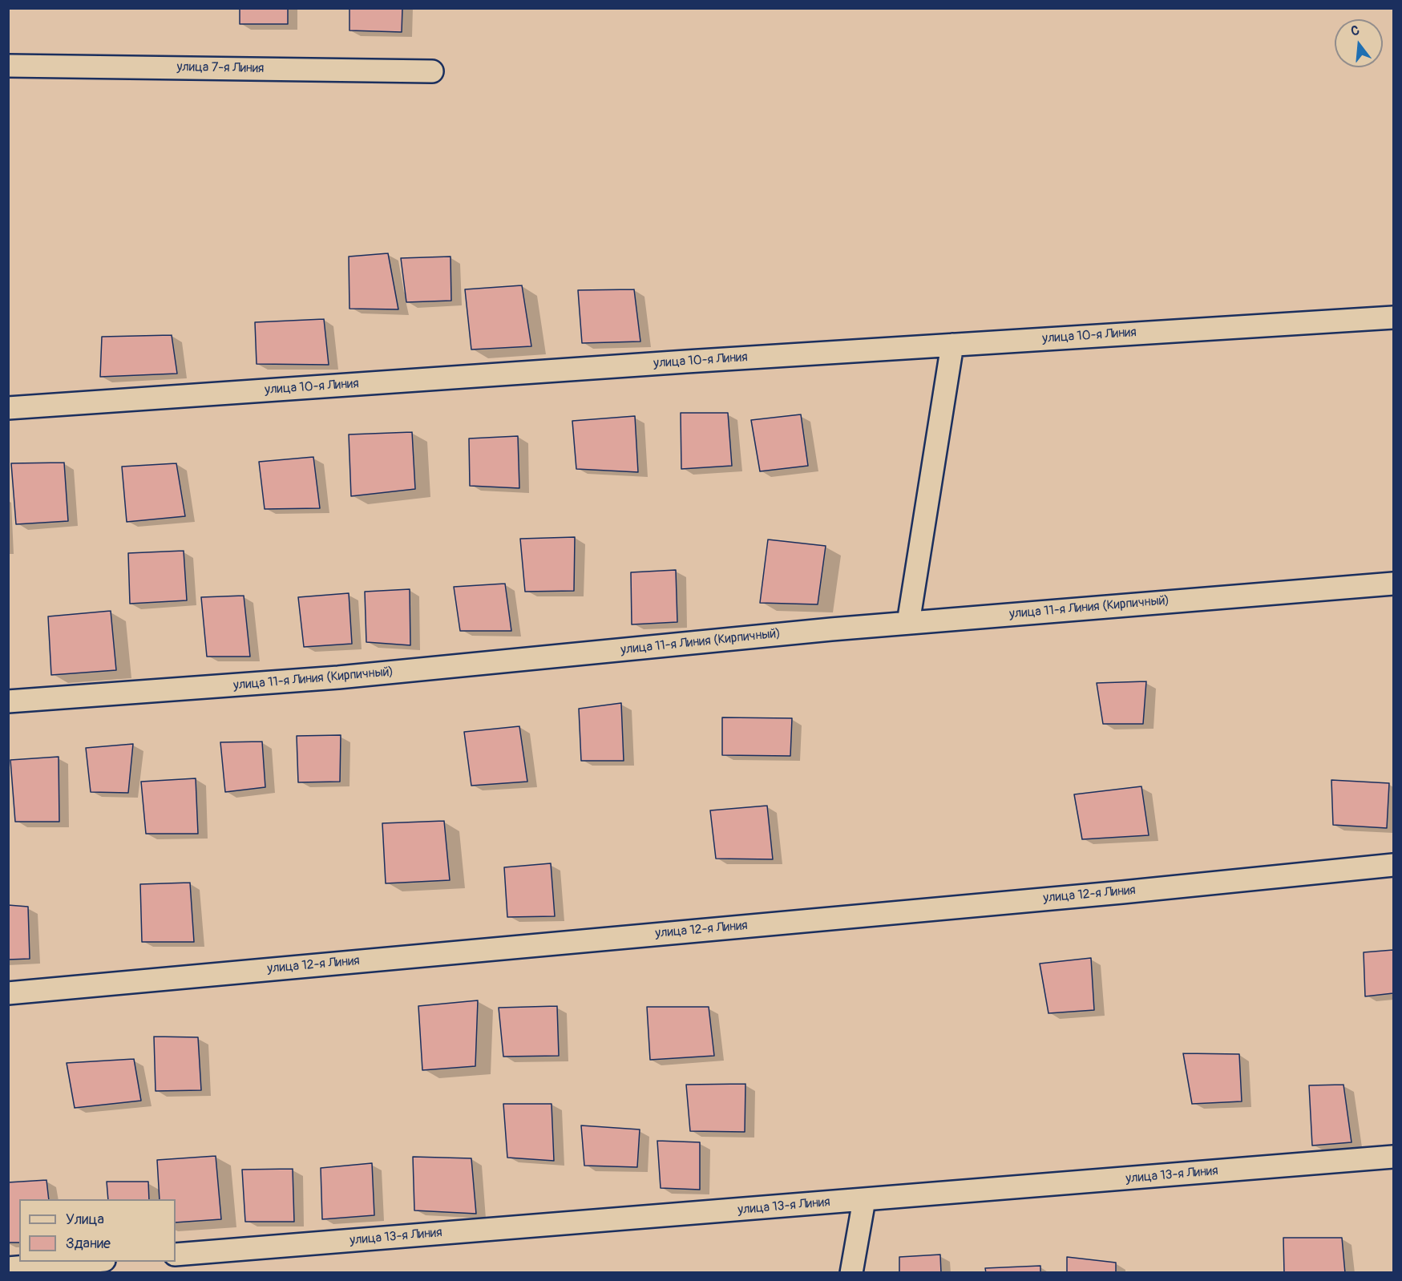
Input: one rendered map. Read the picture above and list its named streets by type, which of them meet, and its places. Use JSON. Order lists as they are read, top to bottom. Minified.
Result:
{"streets":{"street":["улица 7-я Линия","улица 10-я Линия","улица 11-я Линия (Кирпичный)","улица 12-я Линия","улица 13-я Линия"]},"legend":["Улица","Здание"],"north":"top"}
